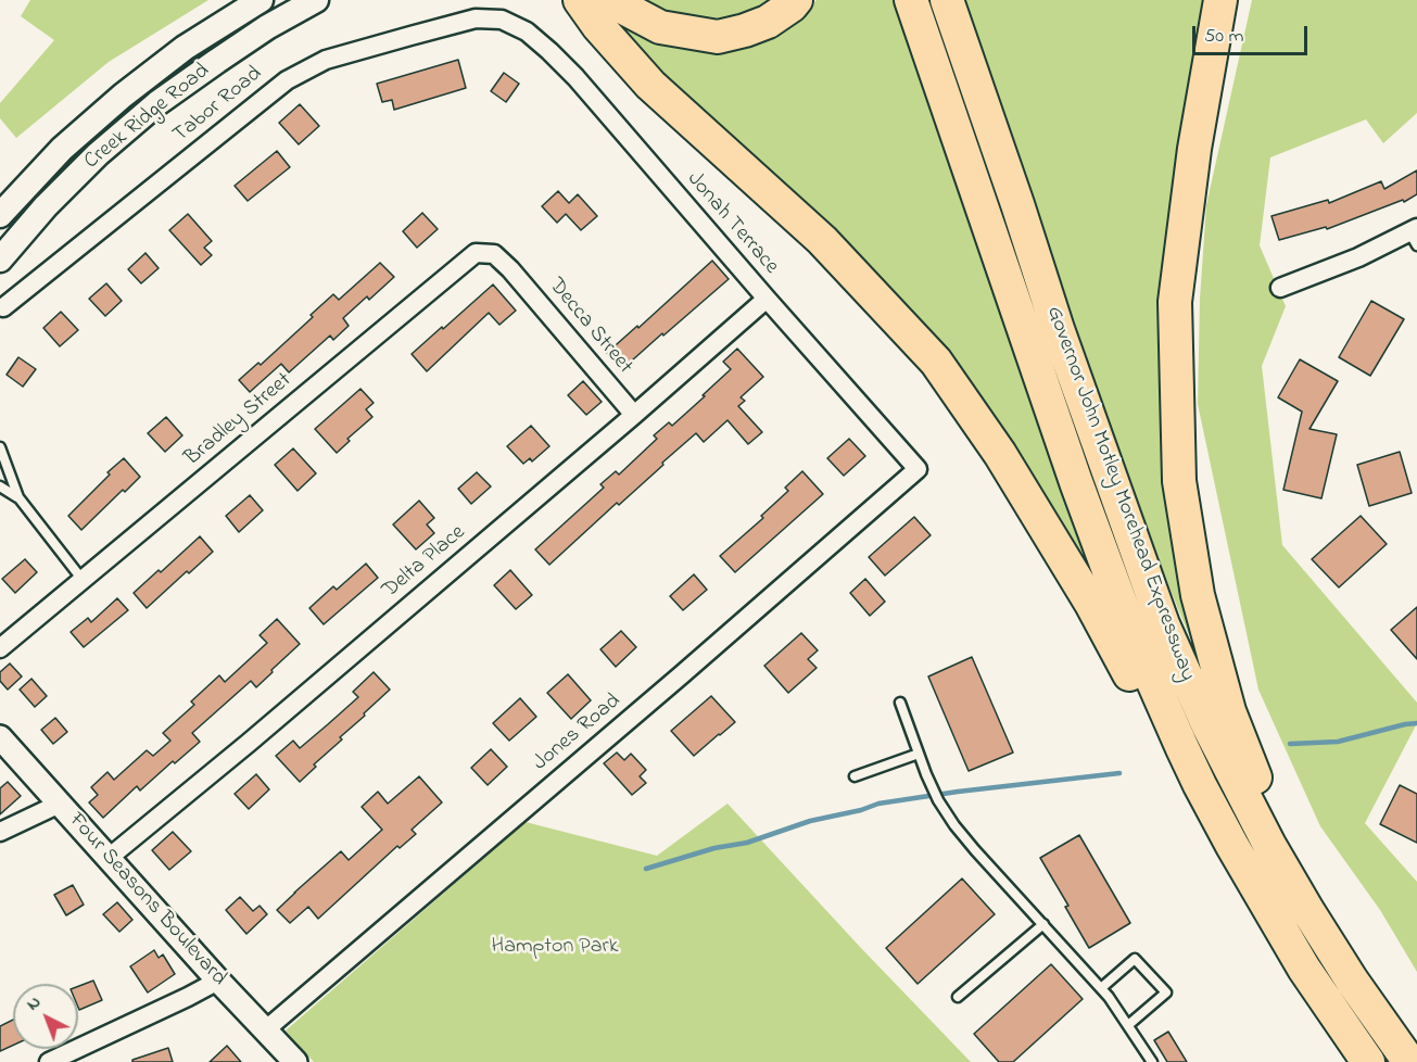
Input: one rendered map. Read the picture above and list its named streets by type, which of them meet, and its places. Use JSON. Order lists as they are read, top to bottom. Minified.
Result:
{"streets":{"highway":["Governor John Motley Morehead Expressway"],"main road":["Creek Ridge Road"],"street":["Tabor Road","Jonah Terrace","Decca Street","Bradley Street","Delta Place","Jones Road","Four Seasons Boulevard"]},"crossings":[["Tabor Road","Jonah Terrace"],["Jonah Terrace","Delta Place"],["Jonah Terrace","Jones Road"],["Decca Street","Bradley Street"],["Decca Street","Delta Place"],["Delta Place","Four Seasons Boulevard"],["Jones Road","Four Seasons Boulevard"]],"parks":["Hampton Park"],"scale_bar":"50 m","north":"top left"}
